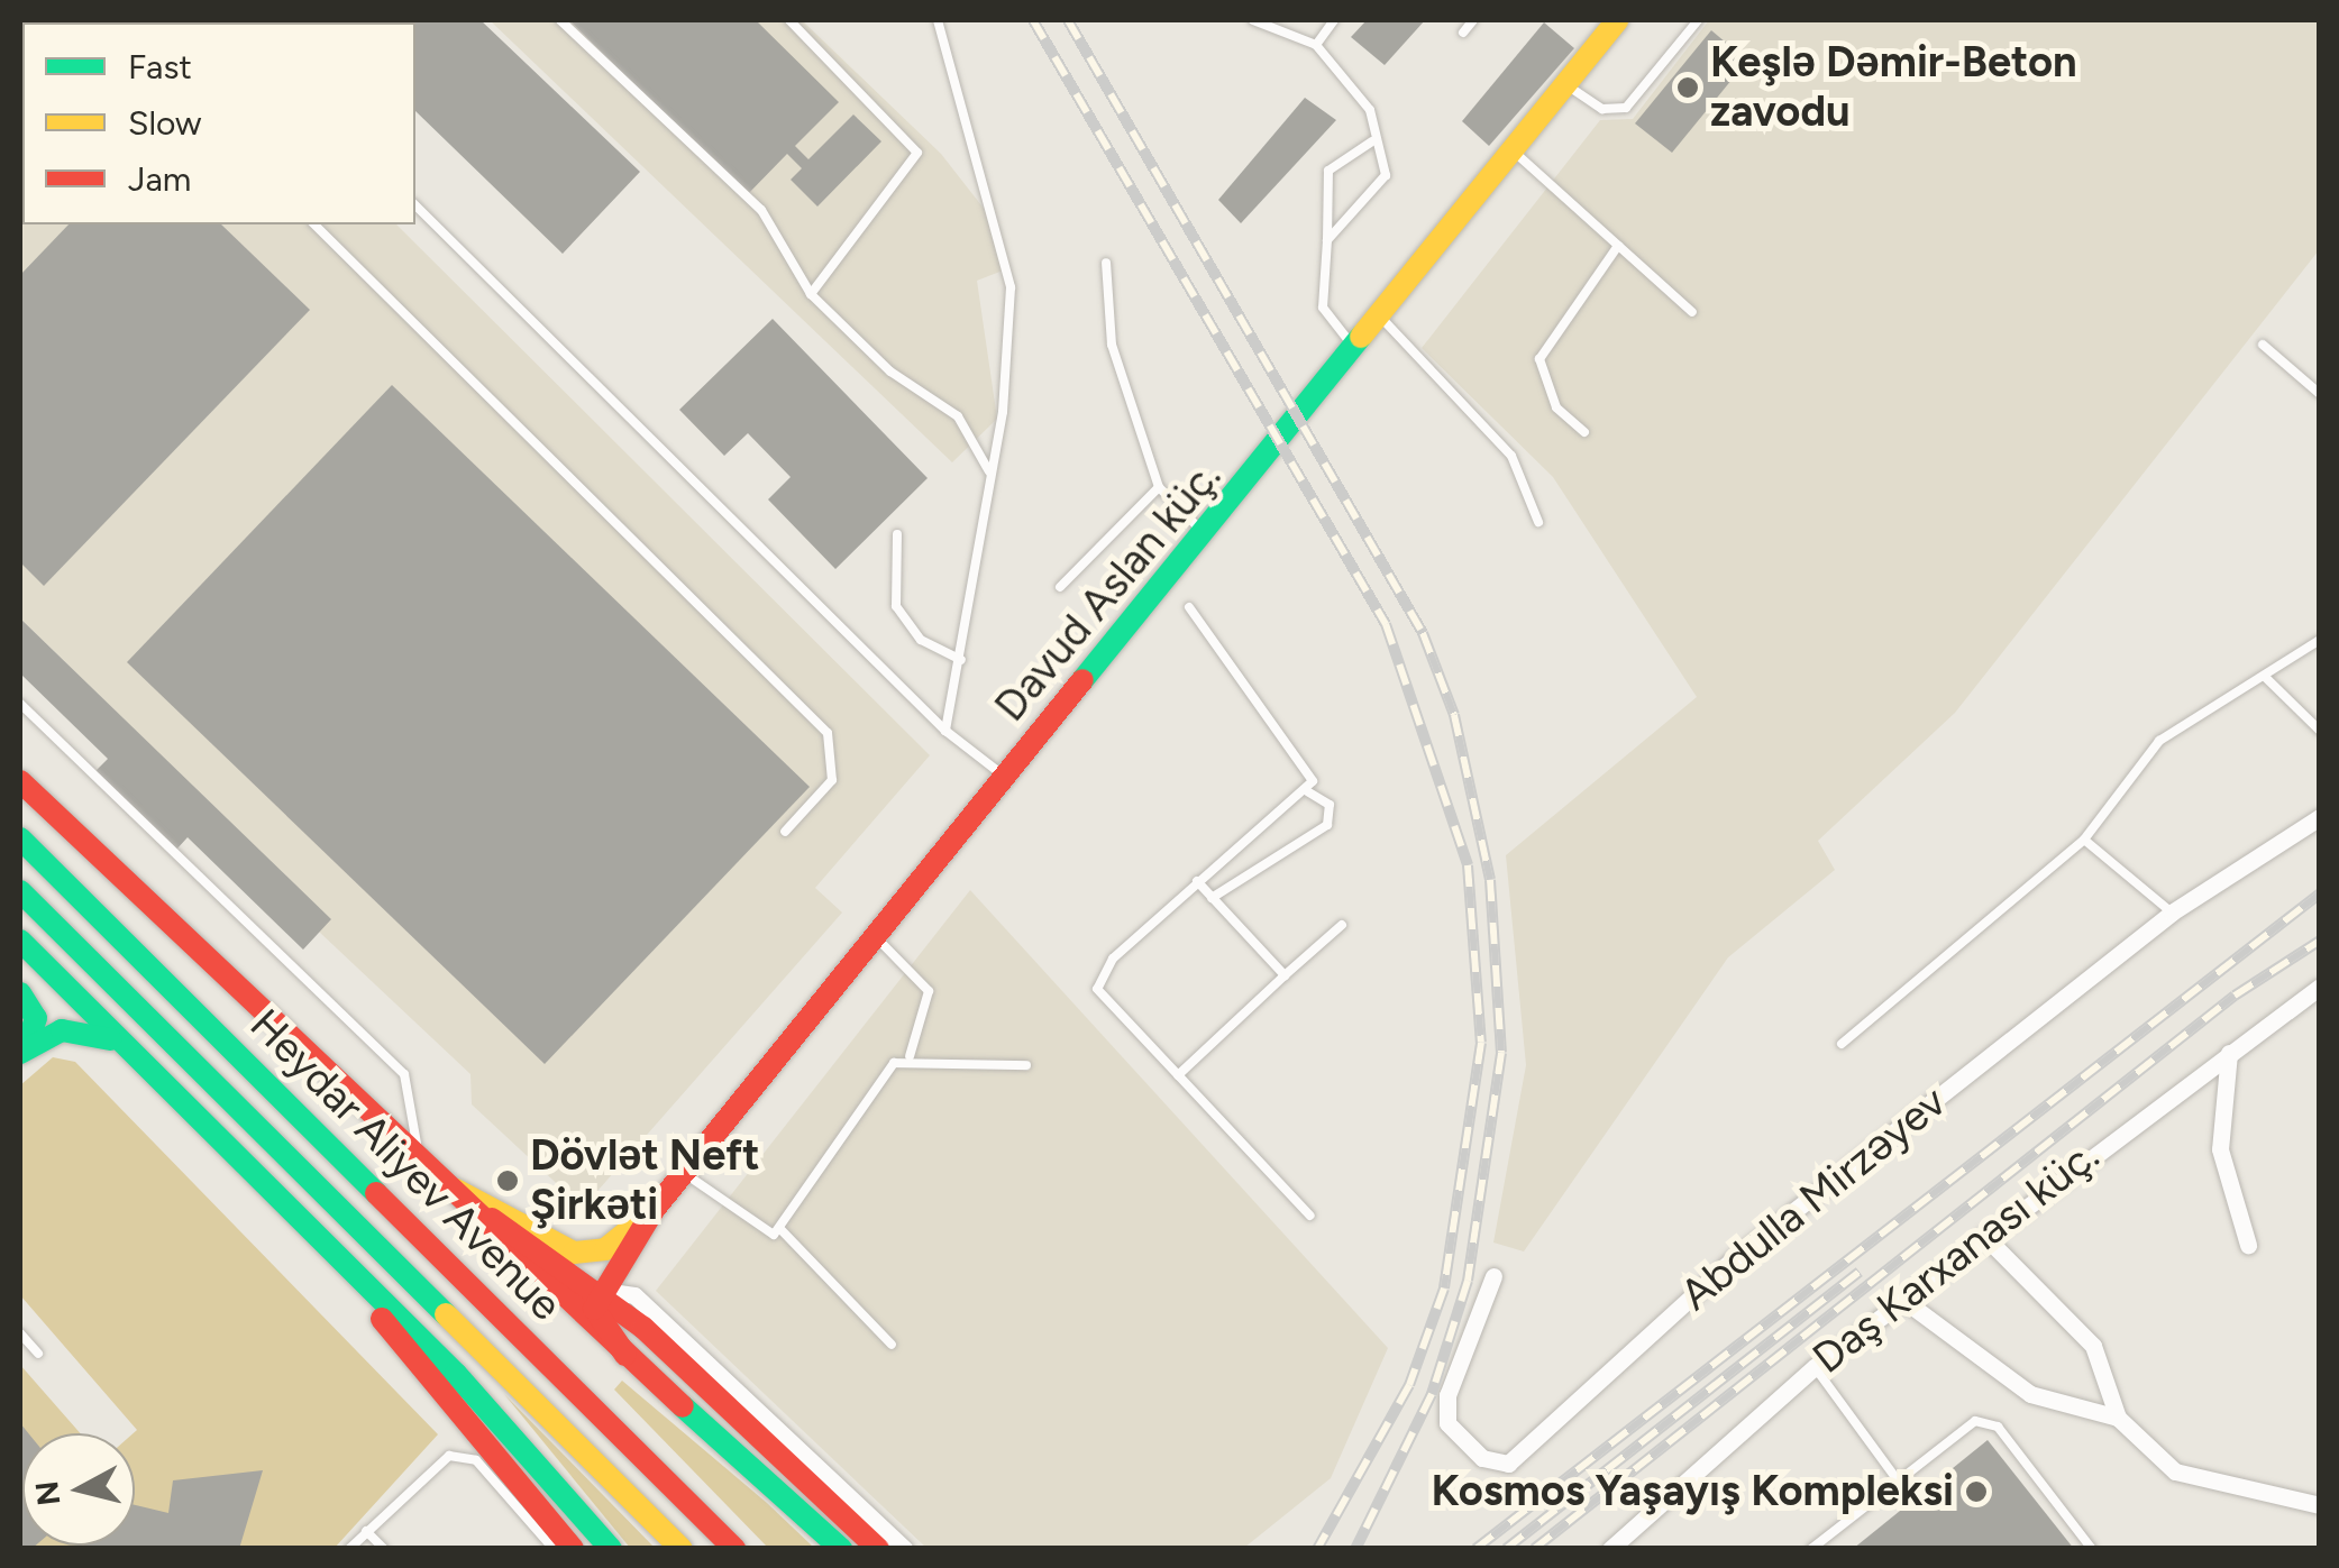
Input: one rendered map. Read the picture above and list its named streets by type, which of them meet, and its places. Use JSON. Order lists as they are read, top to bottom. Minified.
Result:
{"streets":{"main road":["Davud Aslan küç.","Heydar Aliyev Avenue"],"street":["Abdulla Mirzəyev","Daş Karxanası küç."]},"places":["Keşlə Dəmir-Beton zavodu","Dövlət Neft Şirkəti","Kosmos Yaşayış Kompleksi"],"legend":["Fast","Slow","Jam"],"north":"left"}
